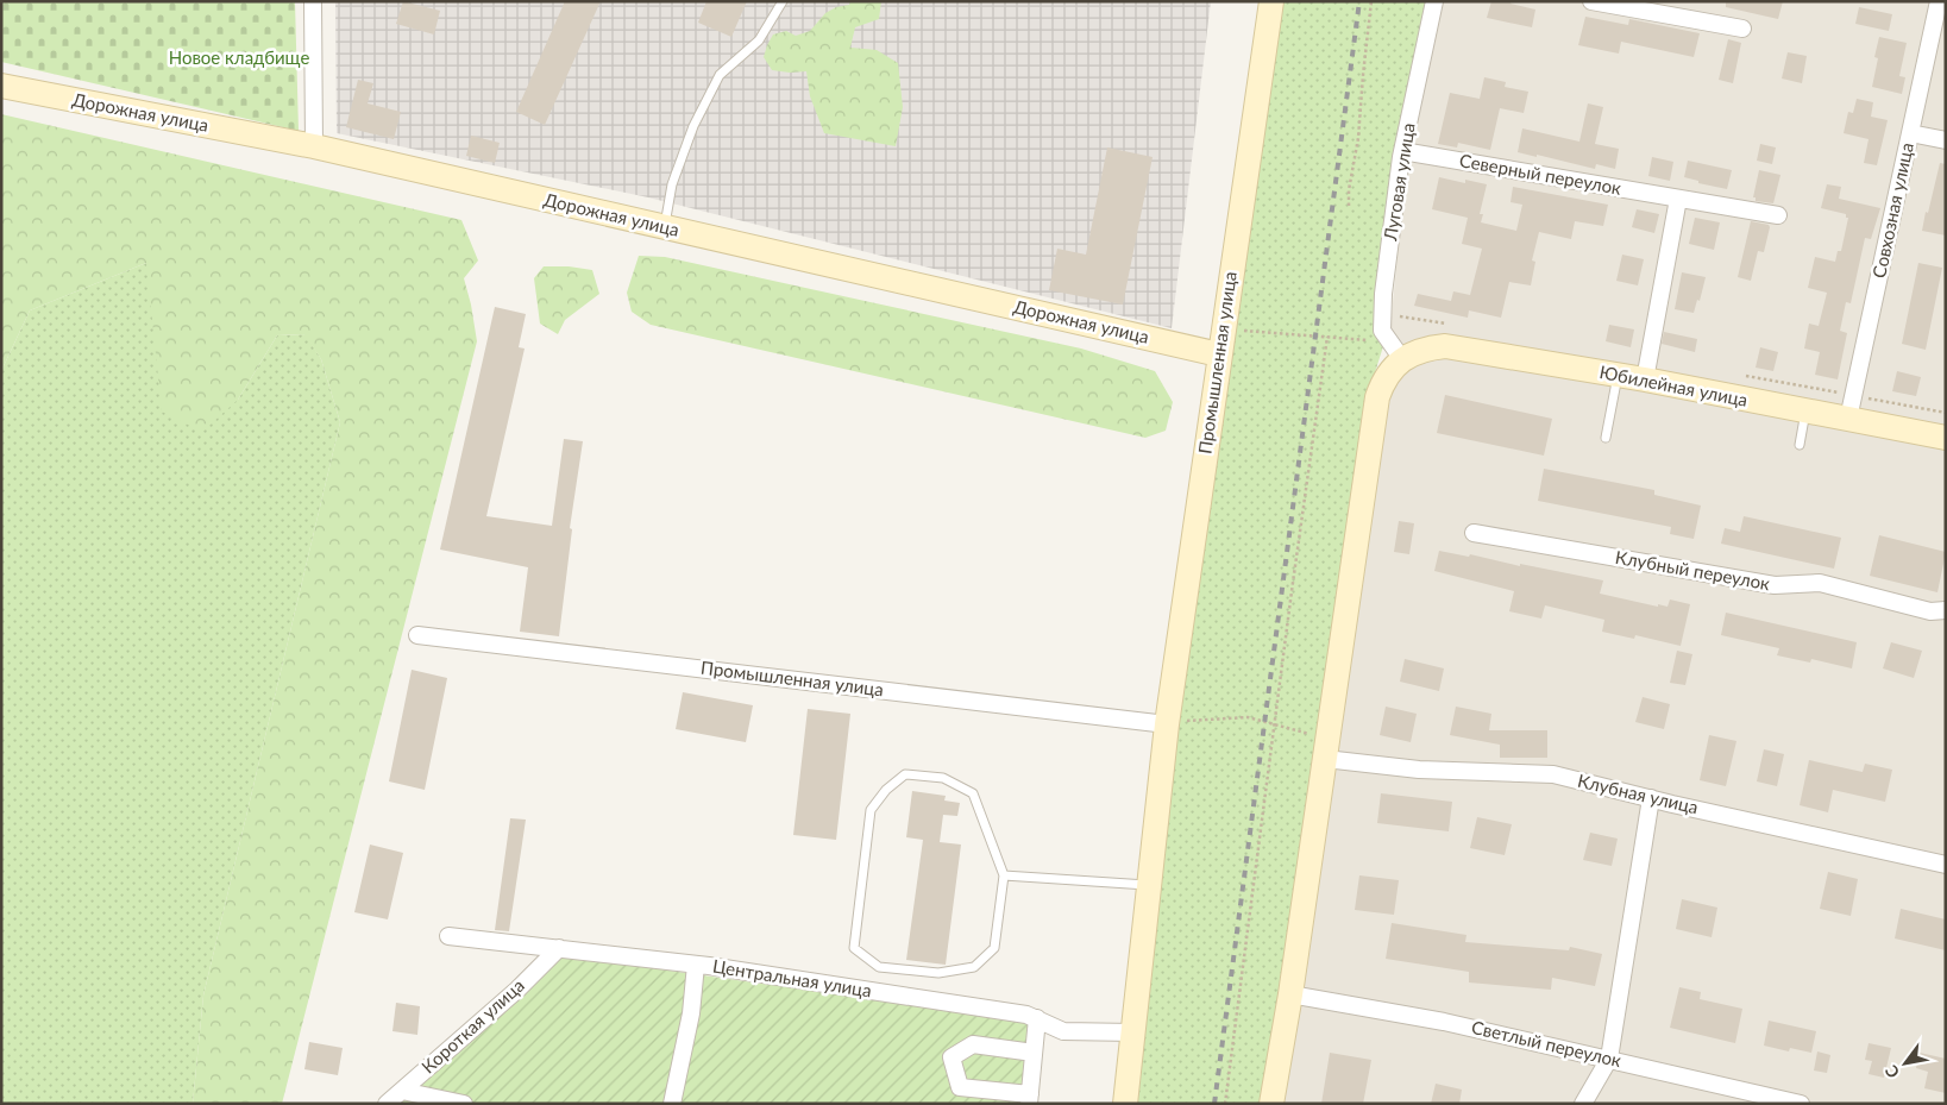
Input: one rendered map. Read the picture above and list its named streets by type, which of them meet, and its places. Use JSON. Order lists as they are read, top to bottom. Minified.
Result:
{"streets":{"street":["Дорожная улица","Северный переулок","Луговая улица","Совхозная улица","Промышленная улица","Юбилейная улица","Клубный переулок","Клубная улица","Центральная улица","Короткая улица","Светлый переулок"]},"crossings":[["Дорожная улица","Промышленная улица"],["Северный переулок","Луговая улица"],["Луговая улица","Юбилейная улица"],["Совхозная улица","Юбилейная улица"],["Промышленная улица","Центральная улица"],["Центральная улица","Короткая улица"]],"parks":["Новое кладбище"],"north":"bottom left"}
